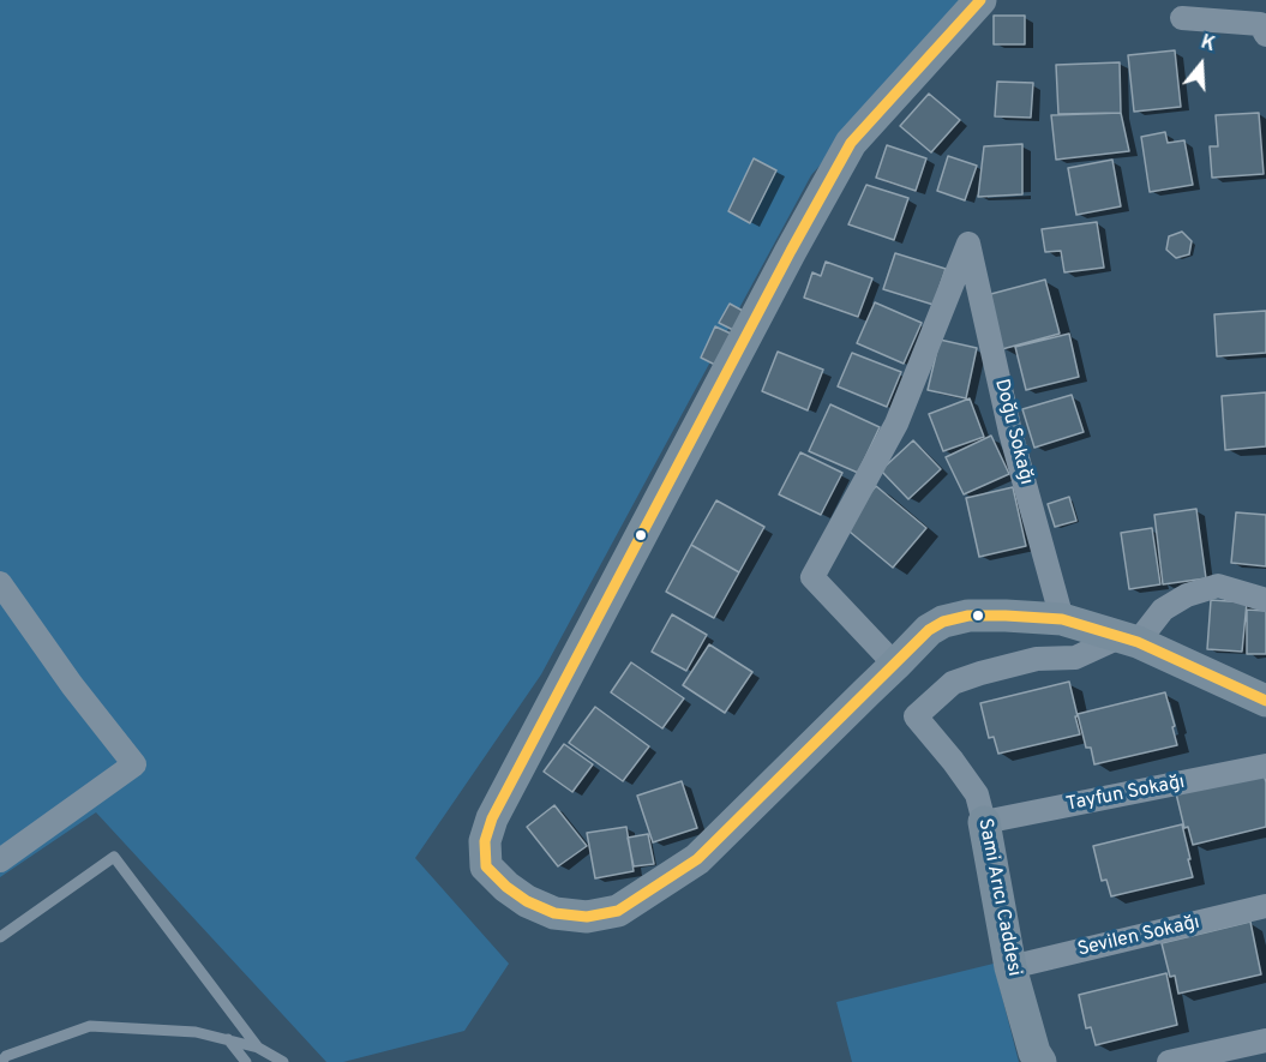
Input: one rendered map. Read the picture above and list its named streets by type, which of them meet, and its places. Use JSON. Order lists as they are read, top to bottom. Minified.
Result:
{"streets":{"street":["Doğu Sokağı","Tayfun Sokağı","Sami Arıcı Caddesi","Sevilen Sokağı"]},"crossings":[["Tayfun Sokağı","Sami Arıcı Caddesi"],["Sami Arıcı Caddesi","Sevilen Sokağı"]],"north":"top"}
